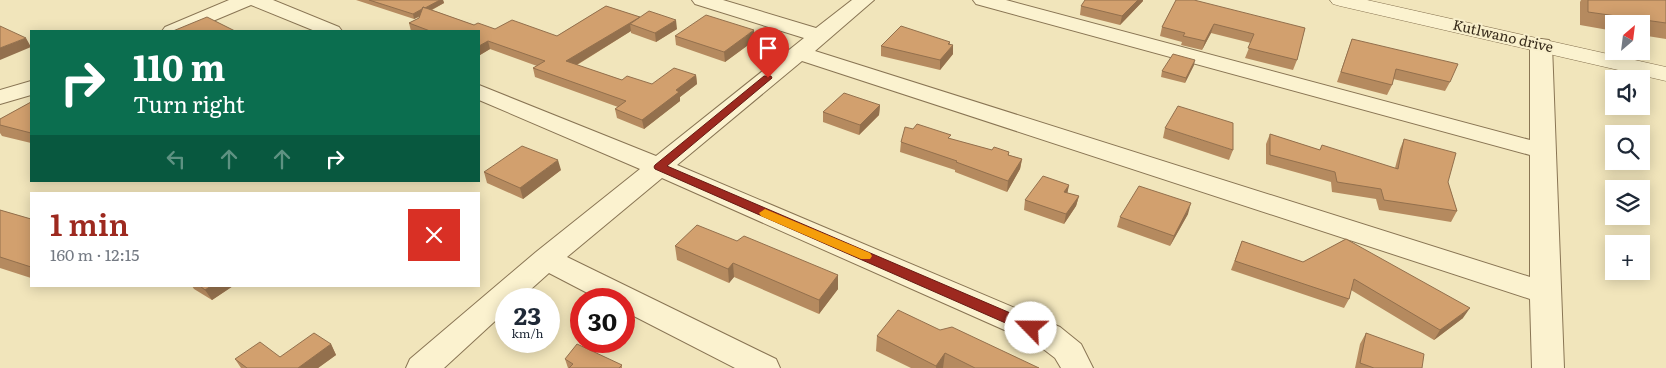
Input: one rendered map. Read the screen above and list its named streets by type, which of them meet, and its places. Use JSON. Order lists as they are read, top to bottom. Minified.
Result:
{"streets":{"street":["Kutlwano drive"]},"north":"top right","page":{"map_buttons":"+","turn":["110 m","Turn right"],"heading":["1 min","160 m · 12:15"],"speed":"23 km/h","limit":"30"}}
